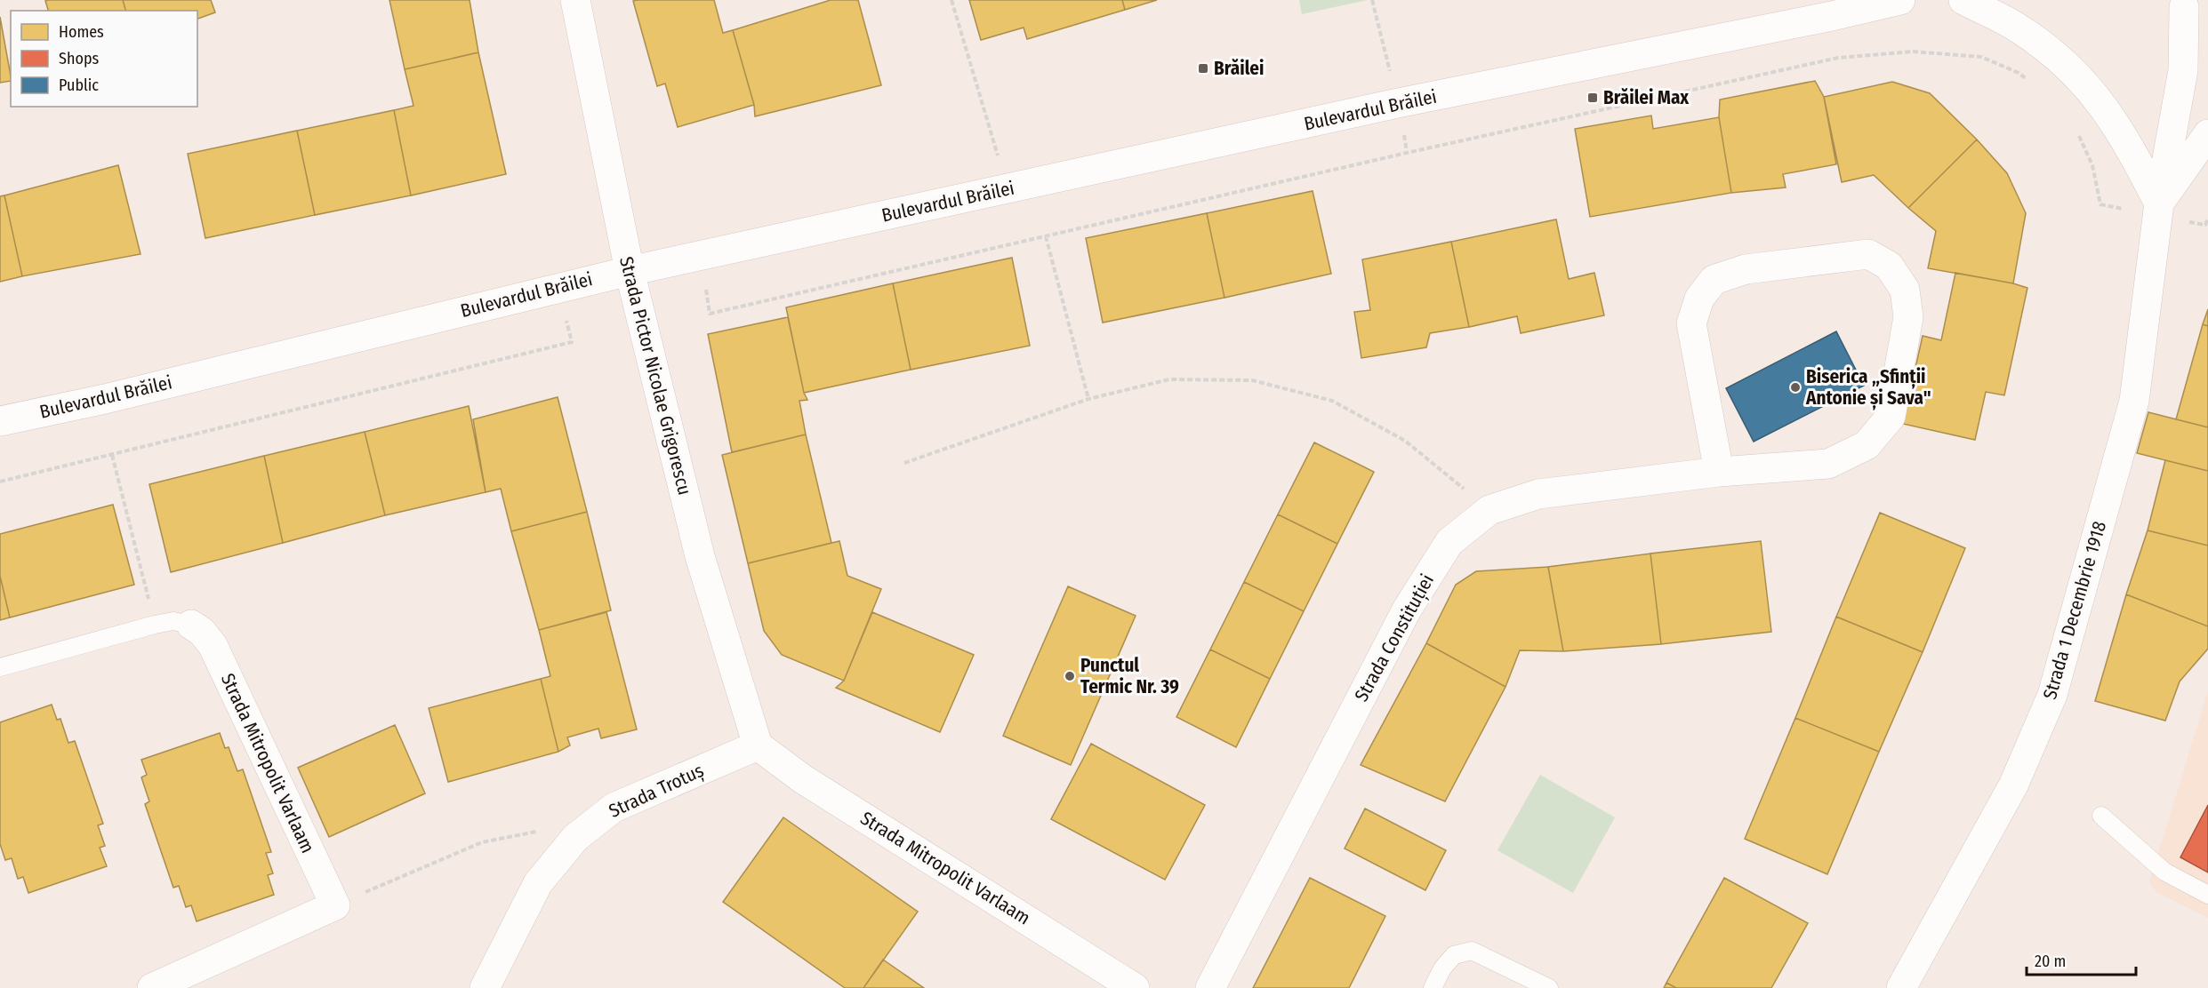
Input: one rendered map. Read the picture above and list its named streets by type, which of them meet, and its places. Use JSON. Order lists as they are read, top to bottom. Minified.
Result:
{"streets":{"street":["Bulevardul Brăilei","Strada Pictor Nicolae Grigorescu","Strada 1 Decembrie 1918","Strada Constituției","Strada Mitropolit Varlaam","Strada Trotuș"]},"crossings":[["Bulevardul Brăilei","Strada Pictor Nicolae Grigorescu"],["Strada Pictor Nicolae Grigorescu","Strada Mitropolit Varlaam"],["Strada Pictor Nicolae Grigorescu","Strada Trotuș"],["Strada Mitropolit Varlaam","Strada Trotuș"]],"places":{"transit":["Brăilei","Brăilei Max"],"other":["Biserica „Sfinții Antonie și Sava\"","Punctul Termic Nr. 39"]},"legend":["Homes","Shops","Public"],"scale_bar":"20 m"}
